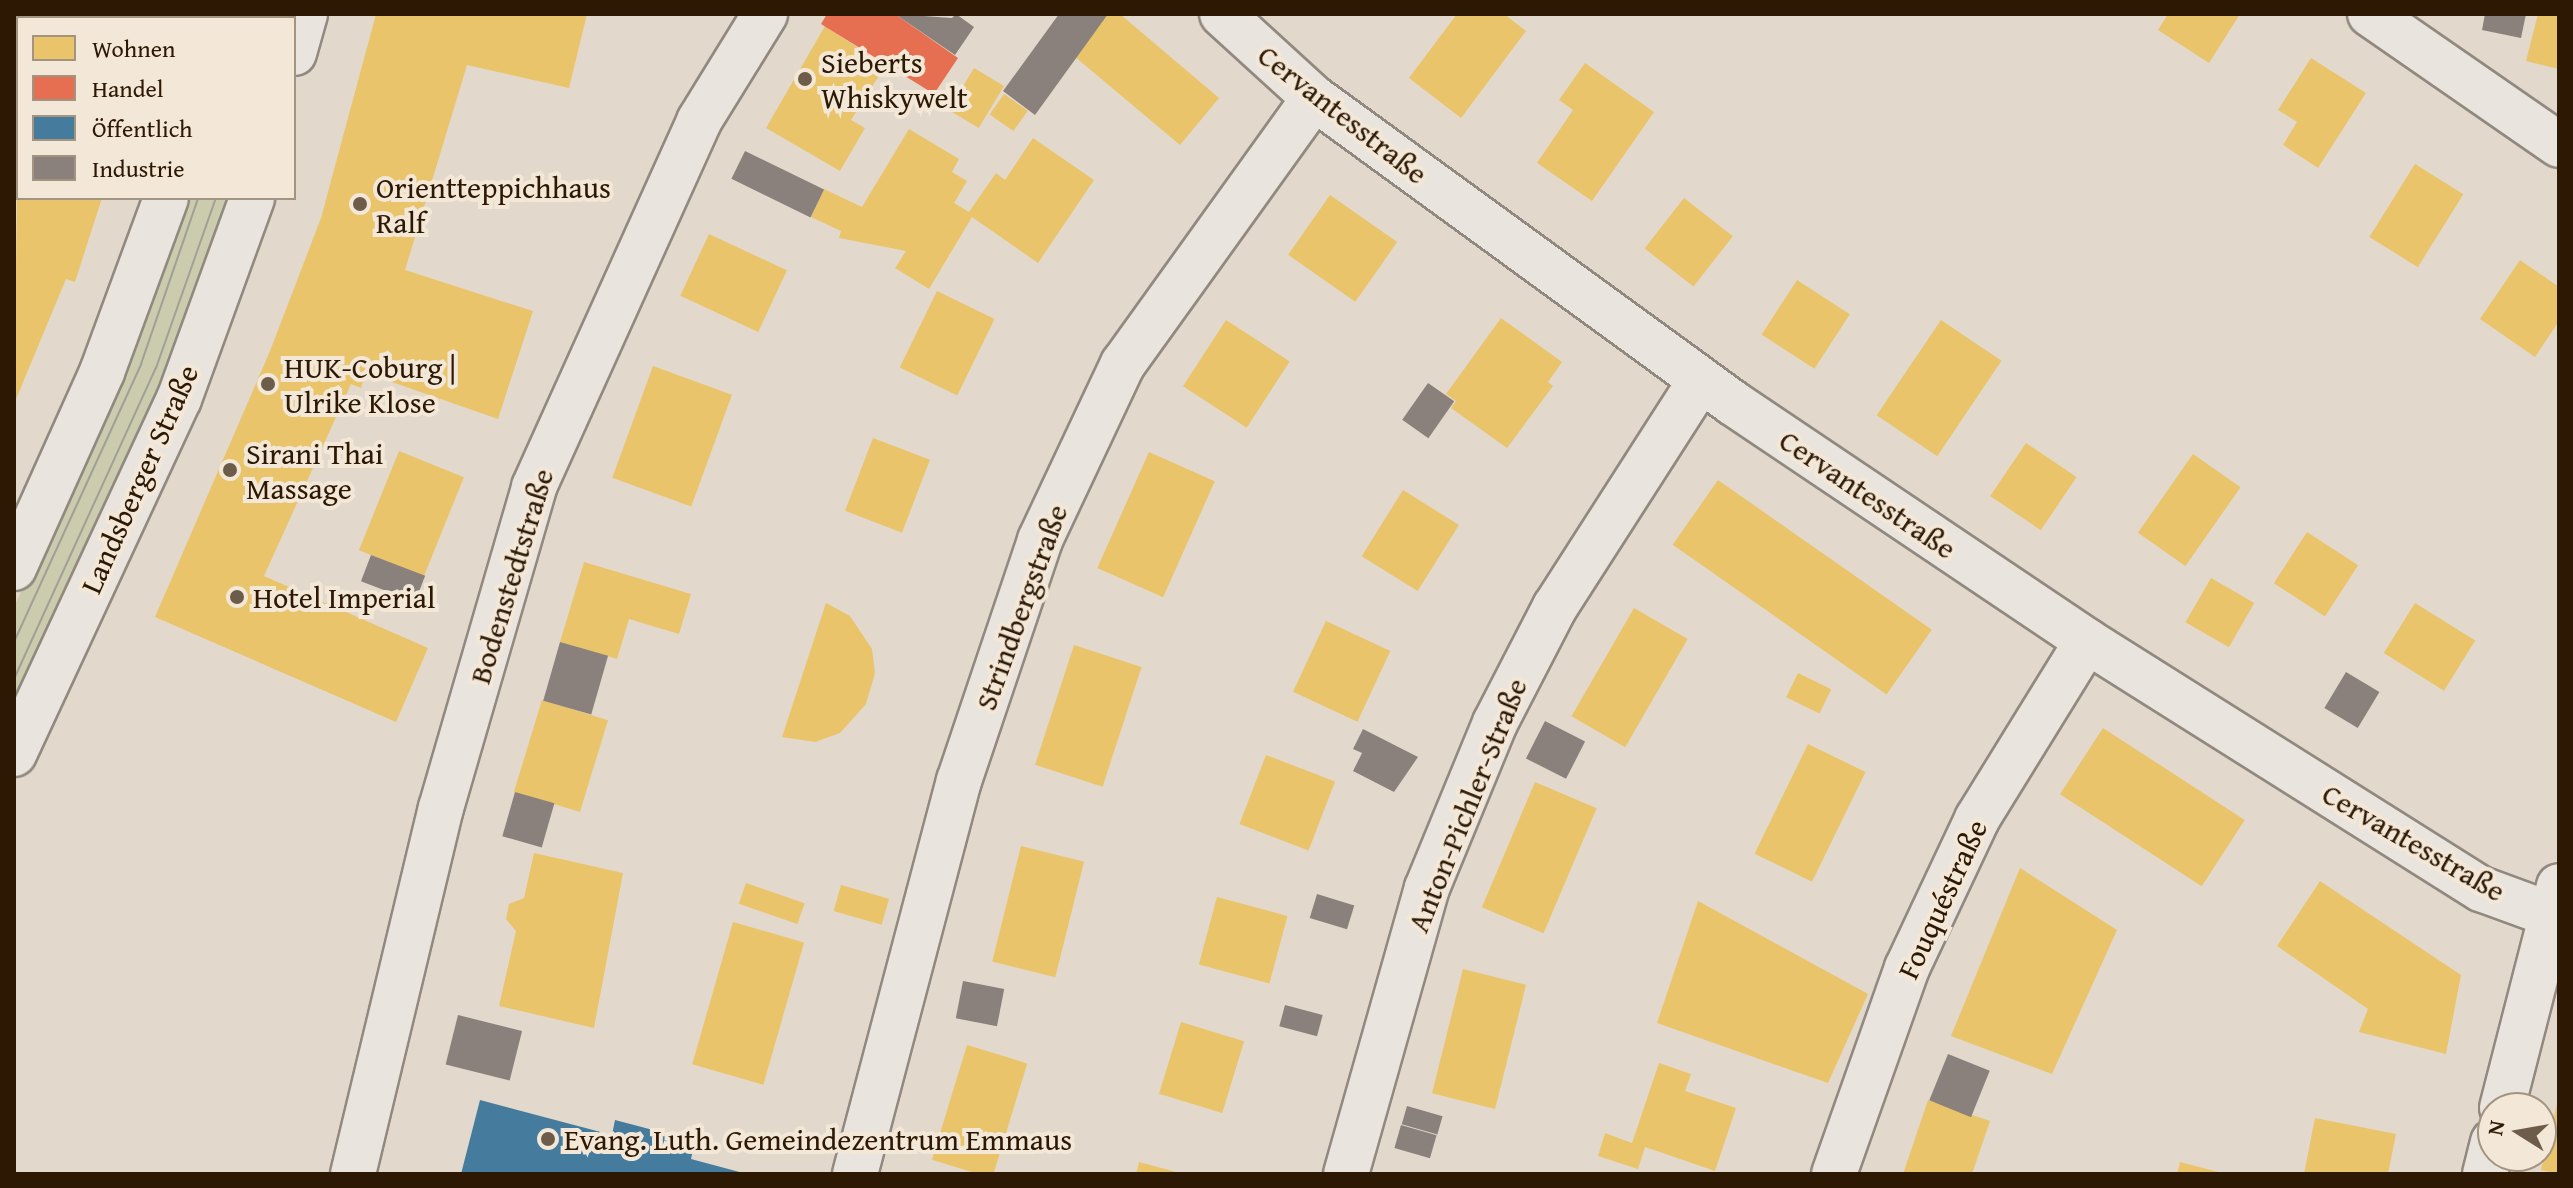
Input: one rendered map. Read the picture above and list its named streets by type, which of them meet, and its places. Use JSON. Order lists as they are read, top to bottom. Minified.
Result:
{"streets":{"street":["Cervantesstraße","Landsberger Straße","Bodenstedtstraße","Strindbergstraße","Anton-Pichler-Straße","Fouquéstraße"]},"crossings":[["Cervantesstraße","Strindbergstraße"],["Cervantesstraße","Anton-Pichler-Straße"],["Cervantesstraße","Fouquéstraße"]],"places":["Sieberts Whiskywelt","Orientteppichhaus Ralf","HUK-Coburg | Ulrike Klose","Sirani Thai Massage","Hotel Imperial","Evang. Luth. Gemeindezentrum Emmaus"],"legend":["Wohnen","Handel","Öffentlich","Industrie"],"north":"left"}
